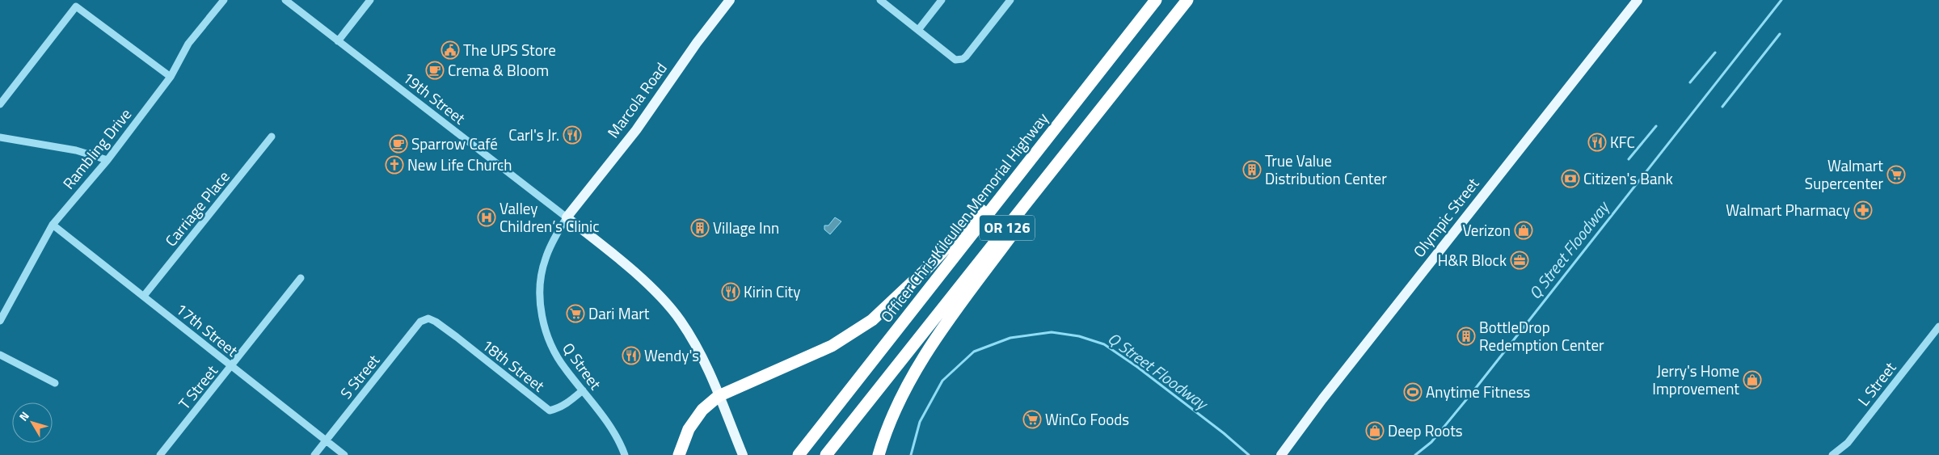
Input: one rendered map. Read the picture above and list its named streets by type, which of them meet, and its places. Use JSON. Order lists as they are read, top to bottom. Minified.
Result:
{"streets":{"highway":["Officer Chris Kilcullen Memorial Highway","OR 126"],"main road":["Marcola Road","Olympic Street"],"street":["19th Street","Rambling Drive","Carriage Place","17th Street","18th Street","Q Street","S Street","L Street","T Street"]},"crossings":[["19th Street","Marcola Road"],["19th Street","Q Street"],["Marcola Road","Q Street"],["Rambling Drive","17th Street"],["Carriage Place","17th Street"],["17th Street","S Street"],["17th Street","T Street"],["18th Street","Q Street"],["18th Street","S Street"]],"water":["Q Street Floodway"],"places":{"public building":["The UPS Store"],"cafe":["Crema & Bloom","Sparrow Café"],"restaurant":["Carl's Jr.","KFC","Kirin City","Wendy's"],"church":["New Life Church"],"building":["True Value Distribution Center","Village Inn","BottleDrop Redemption Center"],"supermarket":["Walmart Supercenter","Dari Mart","WinCo Foods"],"bank":["Citizen's Bank"],"pharmacy":["Walmart Pharmacy"],"hospital":["Valley Children’s Clinic"],"shop":["Verizon","Jerry's Home Improvement","Deep Roots"],"office":["H&R Block"],"sports":["Anytime Fitness"]},"north":"top left"}
